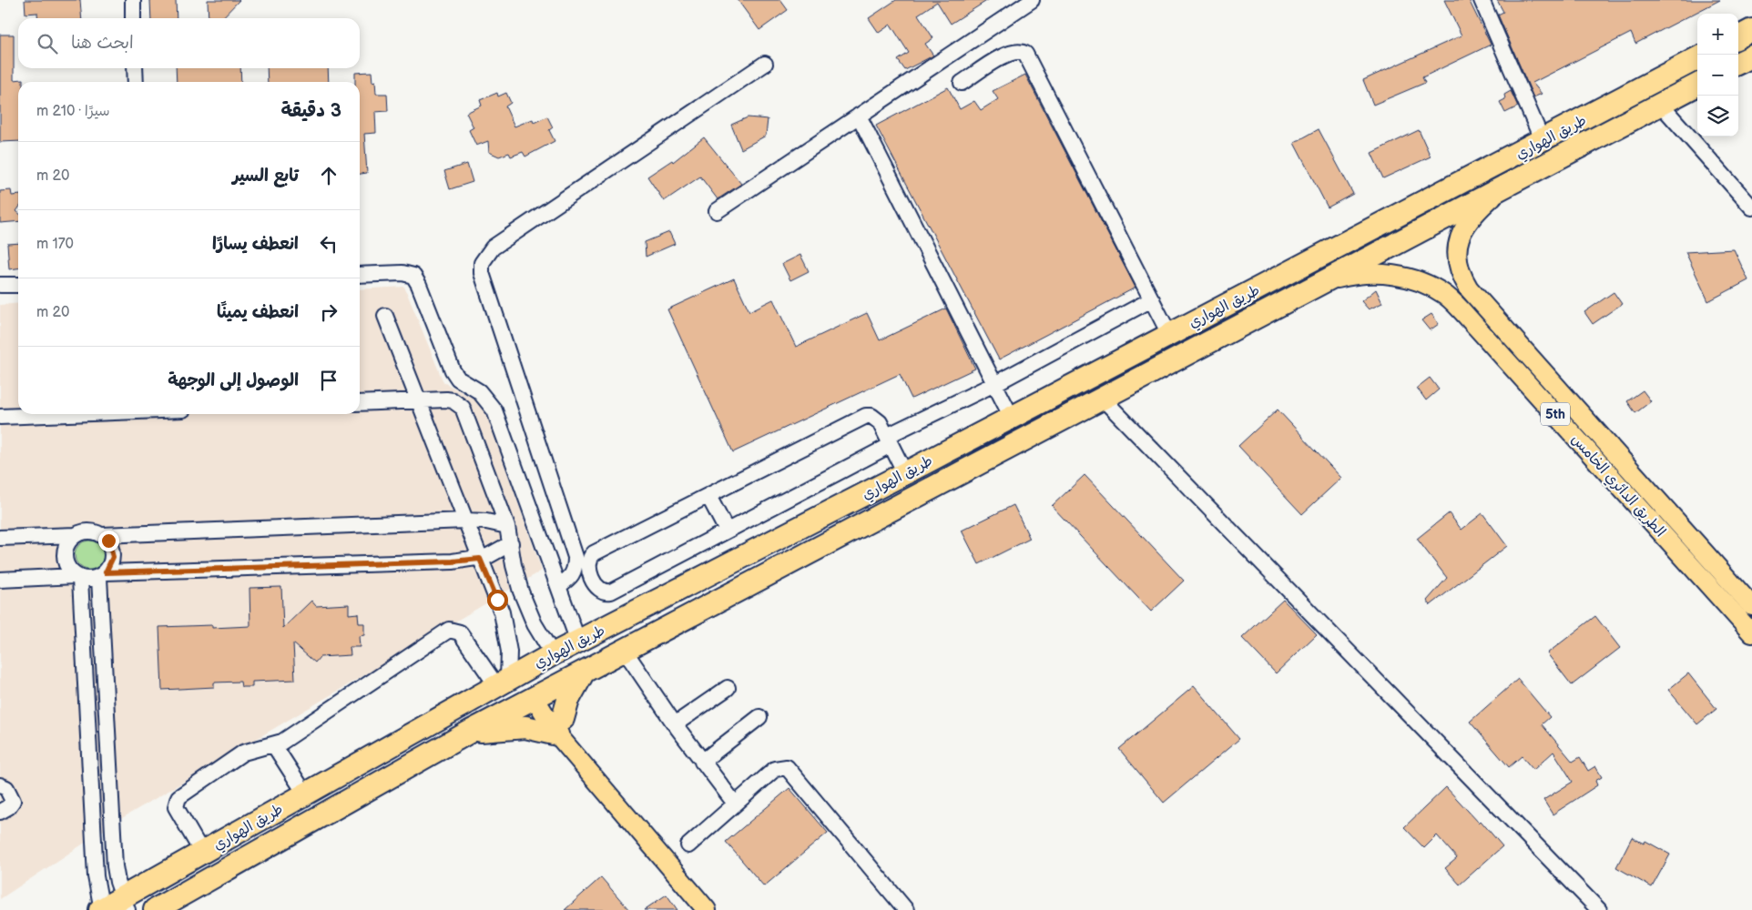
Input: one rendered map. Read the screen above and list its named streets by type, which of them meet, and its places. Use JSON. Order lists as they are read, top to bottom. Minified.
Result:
{"streets":{"highway":["طريق الهواري"],"main road":["5th","الطريق الدائري الخامس"]},"crossings":[["طريق الهواري","الطريق الدائري الخامس"]],"page":{"map_buttons":["+","−"],"search":"ابحث هنا","heading":["3 دقيقة","سيرًا · 210 m"],"list":[["تابع السير","20 m"],["انعطف يسارًا","170 m"],["انعطف يمينًا","20 m"],"الوصول إلى الوجهة"]}}
